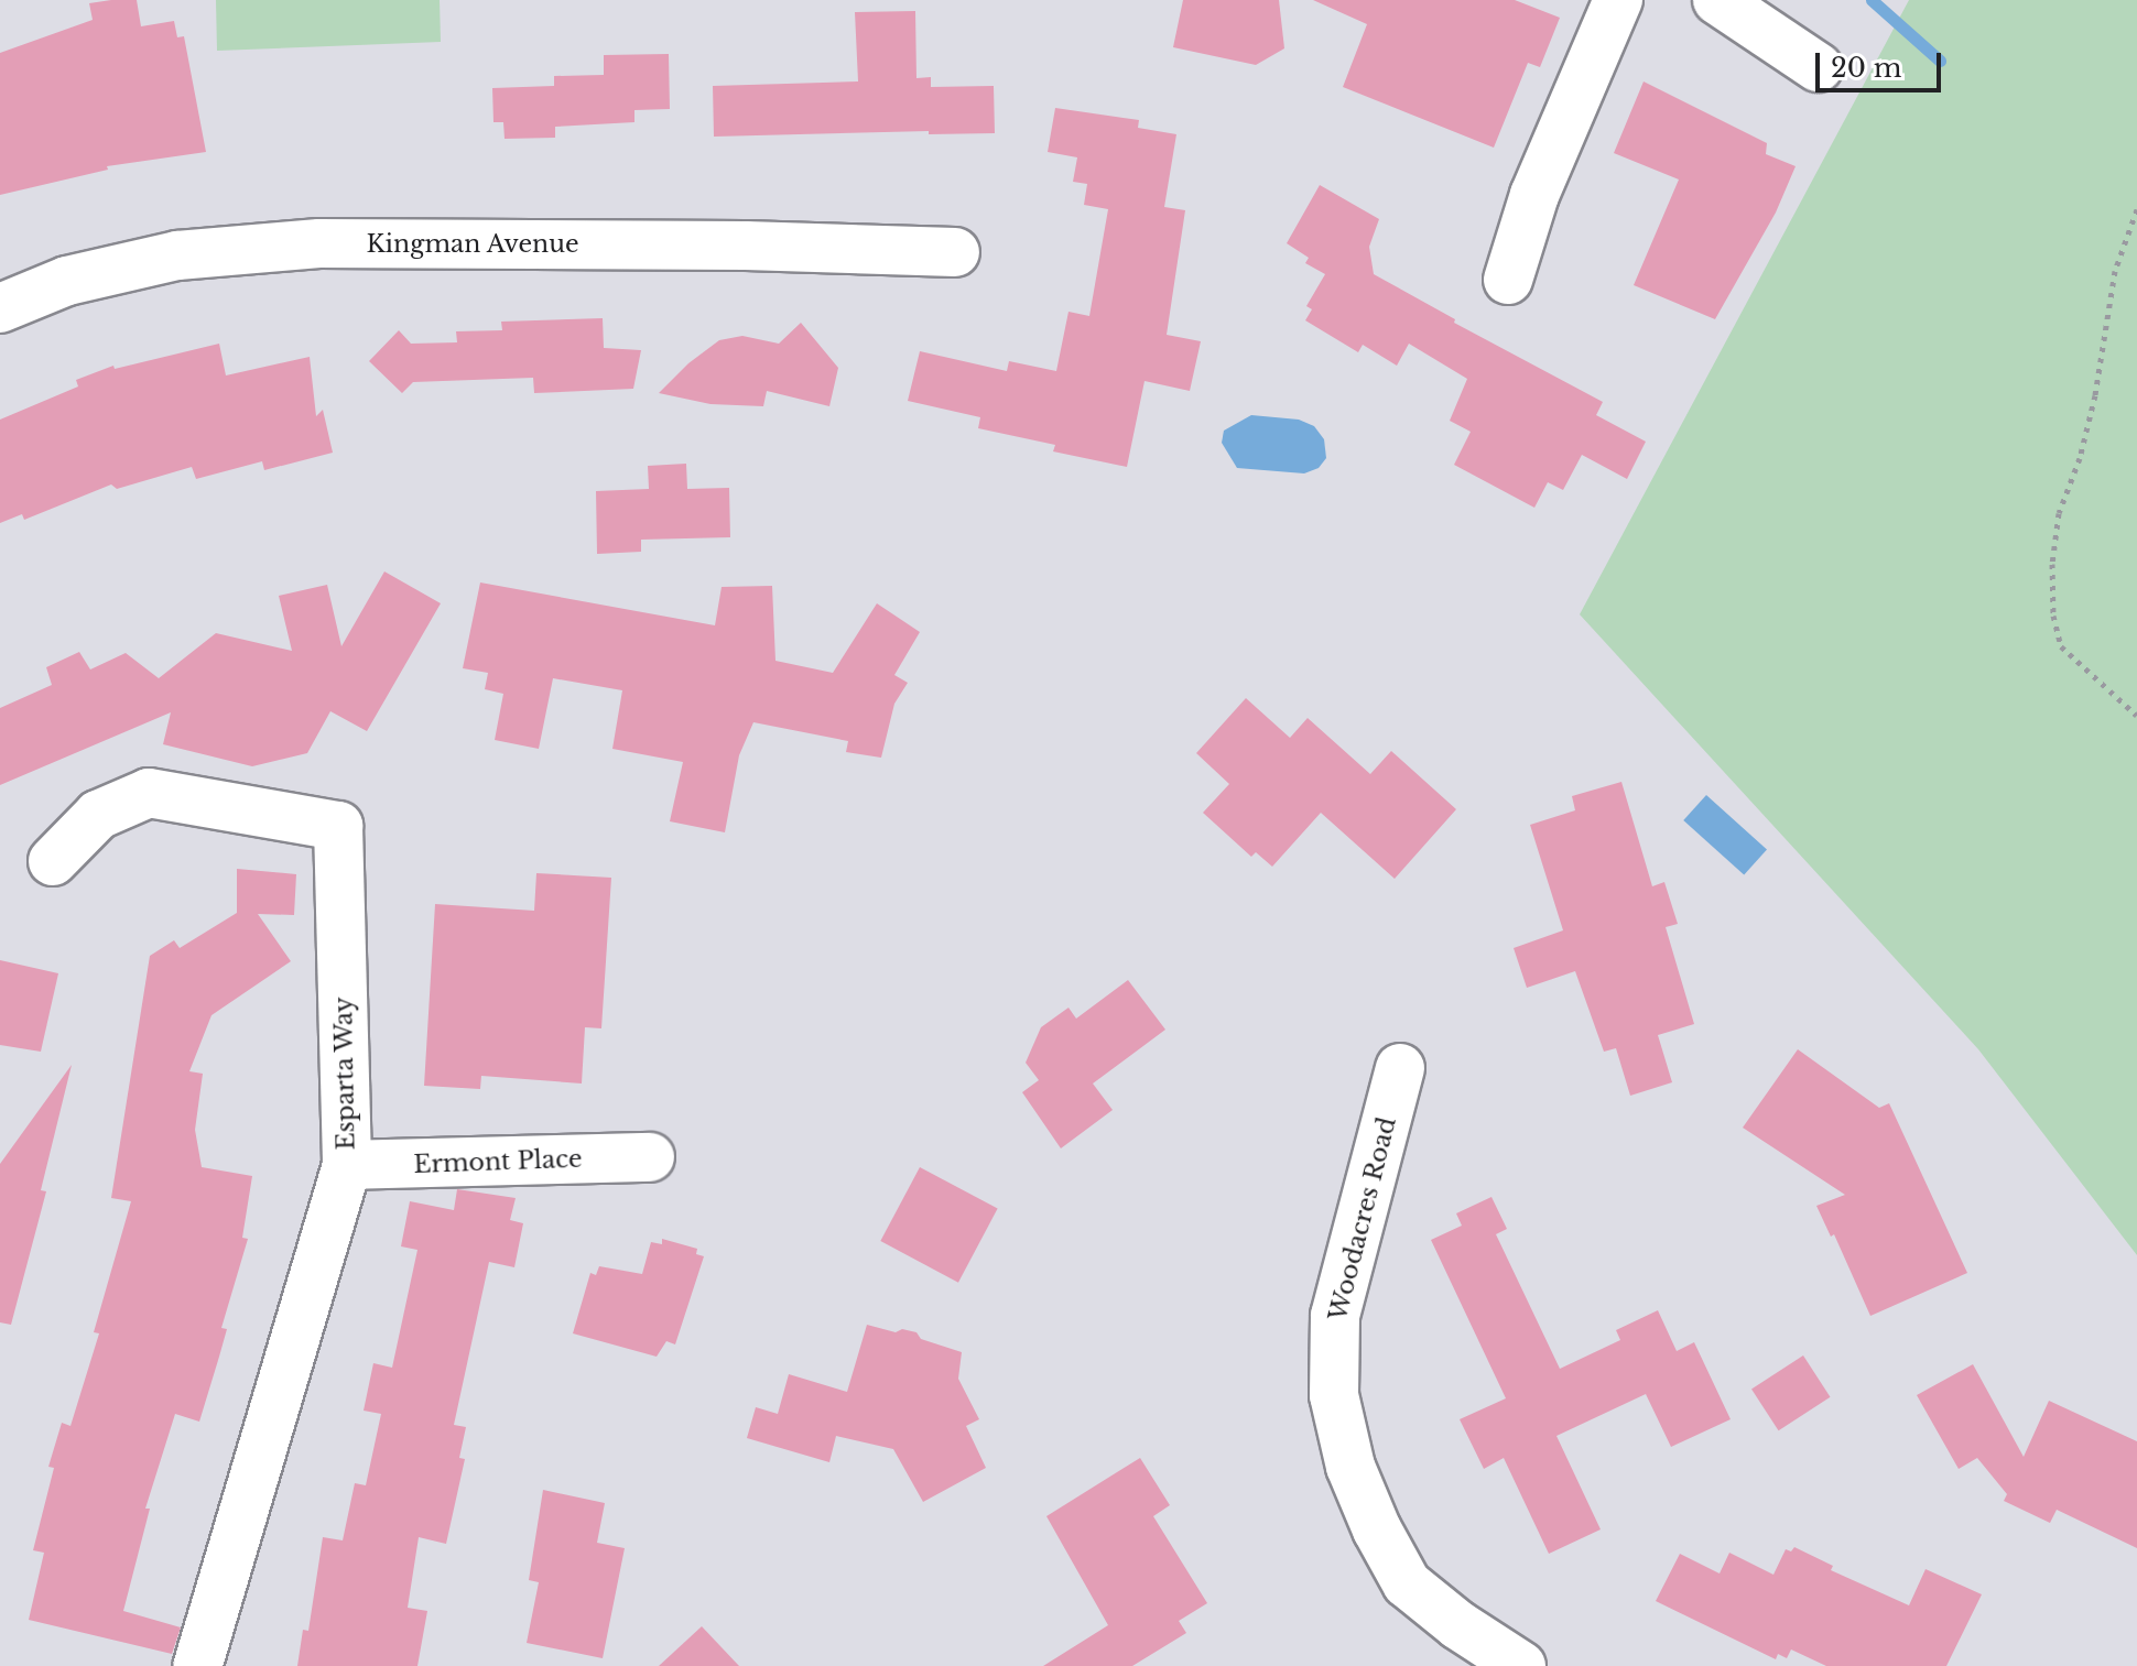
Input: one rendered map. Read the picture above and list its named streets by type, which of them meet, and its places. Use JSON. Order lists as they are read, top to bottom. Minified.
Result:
{"streets":{"street":["Kingman Avenue","Esparta Way","Ermont Place","Woodacres Road"]},"crossings":[["Esparta Way","Ermont Place"]],"scale_bar":"20 m"}
